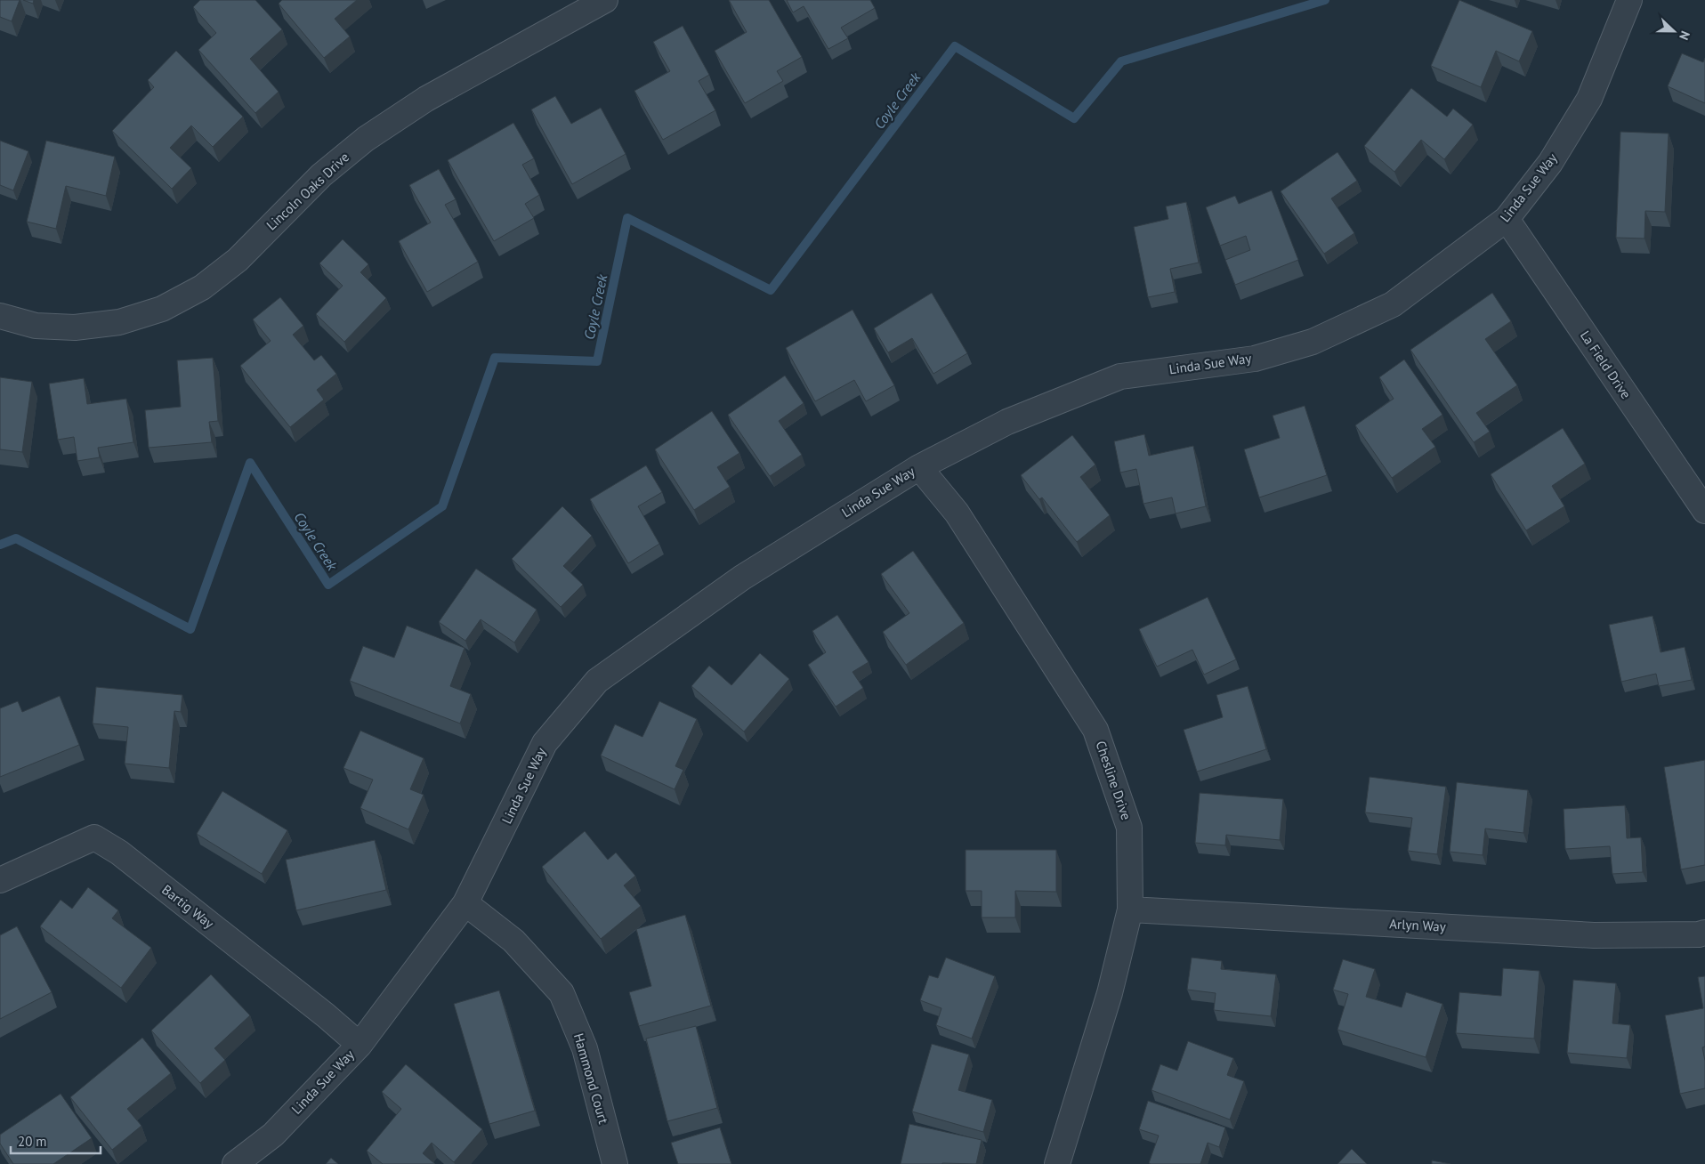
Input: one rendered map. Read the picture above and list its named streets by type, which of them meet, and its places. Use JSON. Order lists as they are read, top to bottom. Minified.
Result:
{"streets":{"street":["Linda Sue Way","Lincoln Oaks Drive","La Field Drive","Chesline Drive","Bartig Way","Arlyn Way","Hammond Court"]},"crossings":[["Linda Sue Way","La Field Drive"],["Linda Sue Way","Chesline Drive"],["Linda Sue Way","Bartig Way"],["Linda Sue Way","Hammond Court"],["Chesline Drive","Arlyn Way"]],"water":["Coyle Creek"],"scale_bar":"20 m","north":"right"}
